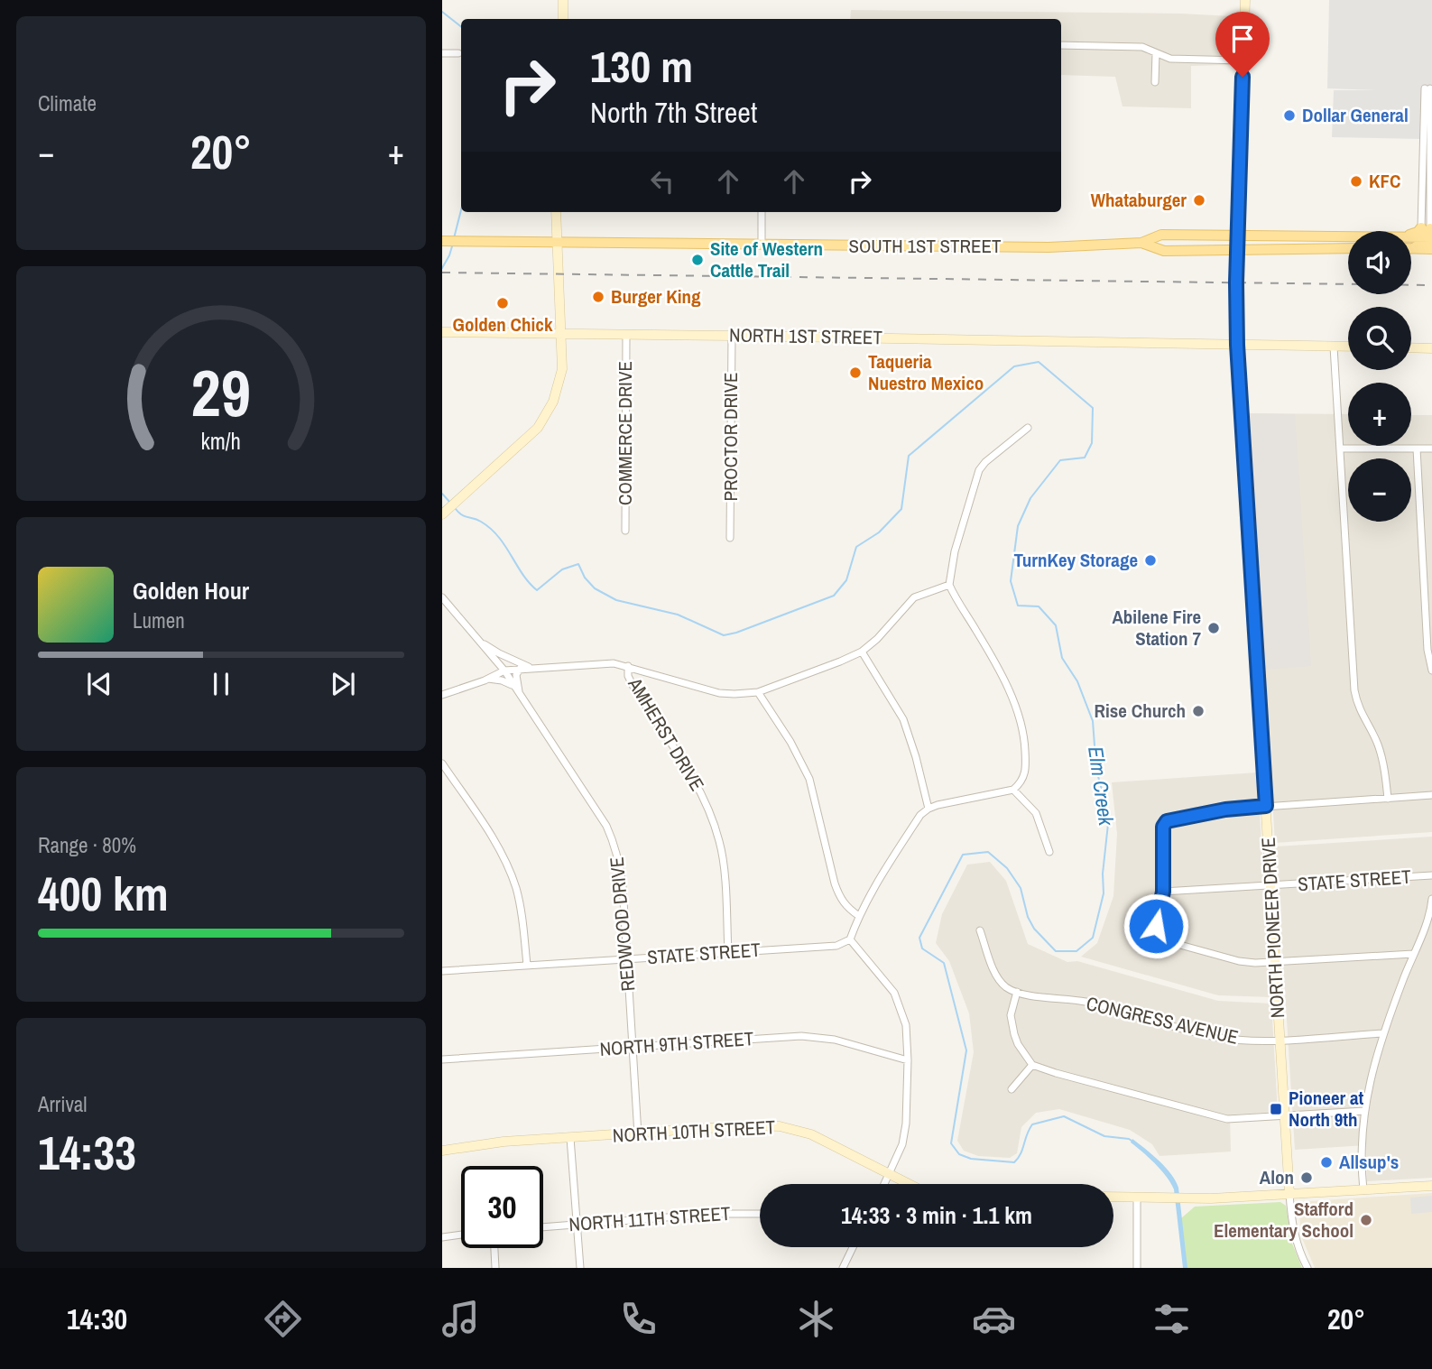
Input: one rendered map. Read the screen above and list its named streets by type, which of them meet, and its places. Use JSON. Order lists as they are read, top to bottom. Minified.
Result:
{"streets":{"main road":["SOUTH 1ST STREET","NORTH 1ST STREET","NORTH PIONEER DRIVE","NORTH 10TH STREET"],"street":["COMMERCE DRIVE","PROCTOR DRIVE","AMHERST DRIVE","STATE STREET","REDWOOD DRIVE","CONGRESS AVENUE","NORTH 9TH STREET","NORTH 11TH STREET"]},"crossings":[["SOUTH 1ST STREET","NORTH PIONEER DRIVE"],["NORTH 1ST STREET","COMMERCE DRIVE"],["NORTH 1ST STREET","PROCTOR DRIVE"],["NORTH 1ST STREET","NORTH PIONEER DRIVE"],["AMHERST DRIVE","STATE STREET"],["STATE STREET","REDWOOD DRIVE"],["STATE STREET","NORTH PIONEER DRIVE"],["REDWOOD DRIVE","NORTH 9TH STREET"],["REDWOOD DRIVE","NORTH 10TH STREET"],["NORTH PIONEER DRIVE","CONGRESS AVENUE"]],"water":["Elm Creek"],"places":{"other":["Dollar General","KFC","Whataburger","Site of Western Cattle Trail","Burger King","Golden Chick","Taqueria Nuestro Mexico","TurnKey Storage","Abilene Fire Station 7","Rise Church","Allsup's","Alon","Stafford Elementary School"],"transit":["Pioneer at North 9th"]},"page":{"tile":["Climate",["Range · 80%","400 km"],["Arrival","14:33"]],"turn":["130 m","North 7th Street"],"heat":["−","20°","+"],"map_buttons":["+","−"],"song":["Golden Hour","Lumen"],"limit":"30","trip":"14:33 · 3 min · 1.1 km","tabs":["14:30","20°"],"gauge":["29","km/h"]}}
